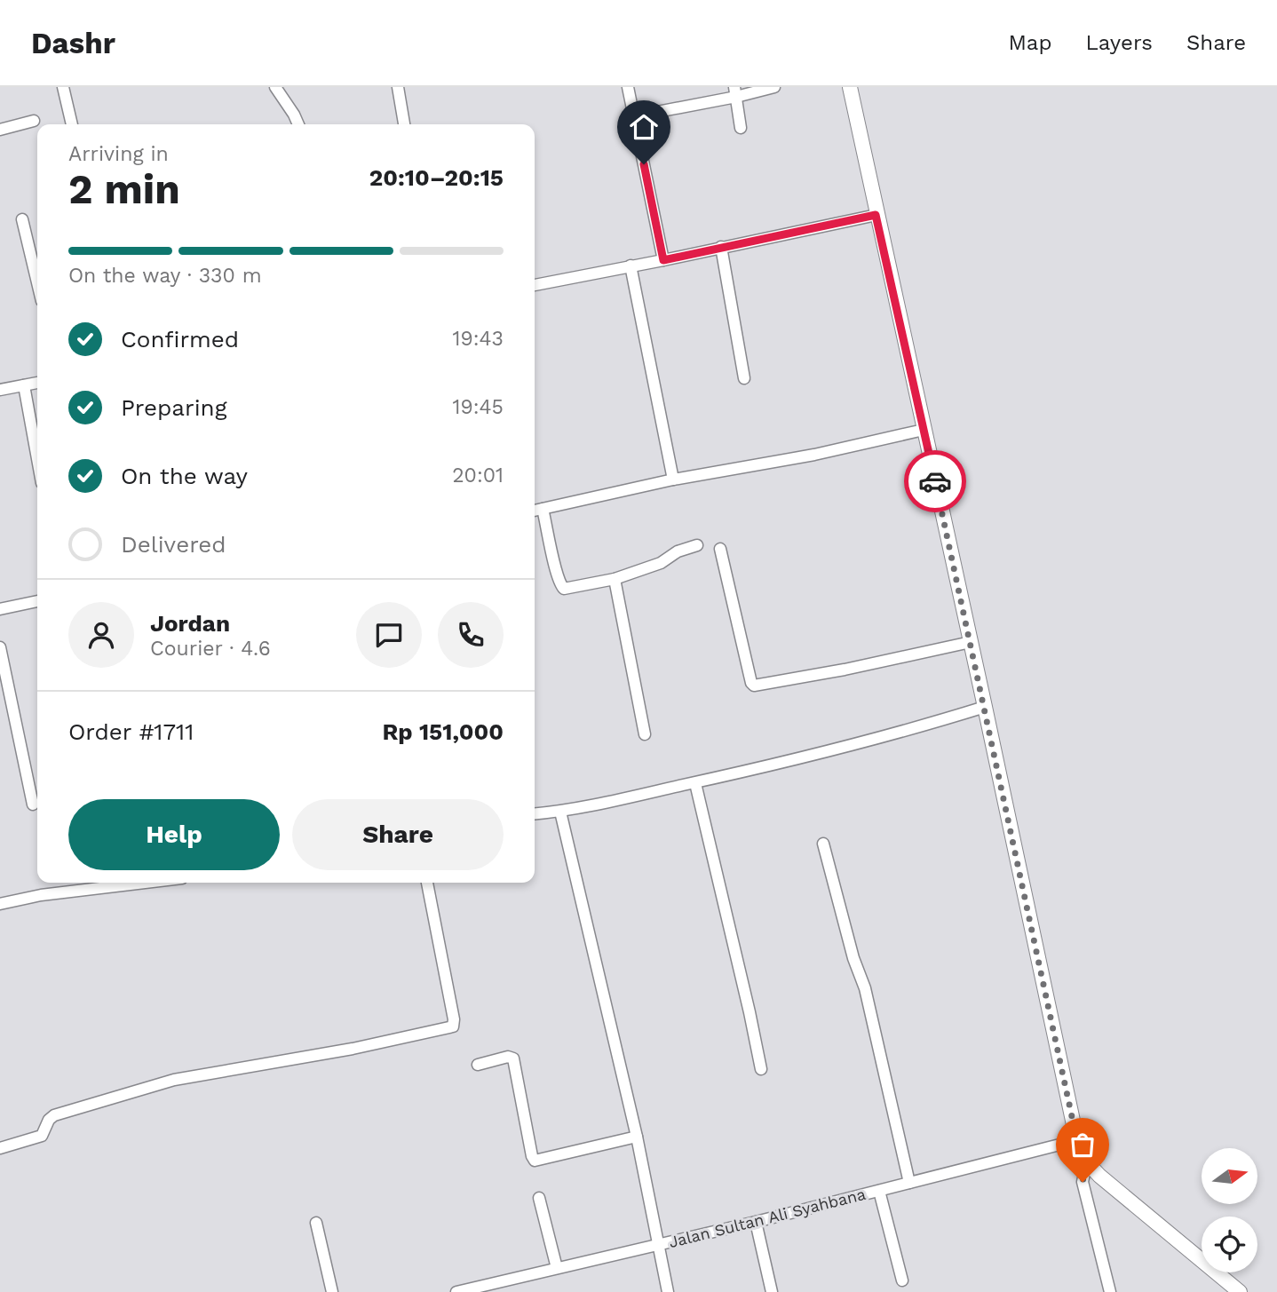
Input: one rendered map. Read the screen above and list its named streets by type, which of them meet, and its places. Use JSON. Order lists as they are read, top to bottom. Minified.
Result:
{"streets":{"street":["Jalan Sultan Ali Syahbana"]},"north":"right","page":{"header":"Dashr","nav":["Map","Layers","Share"],"heading":["2 min","Arriving in","20:10–20:15"],"panel":["Jordan","Courier · 4.6","Order #1711","Rp 151,000"],"bar":"On the way · 330 m","list":[["Confirmed","19:43"],["Preparing","19:45"],["On the way","20:01"],"Delivered"],"buttons":["Help","Share"]}}
